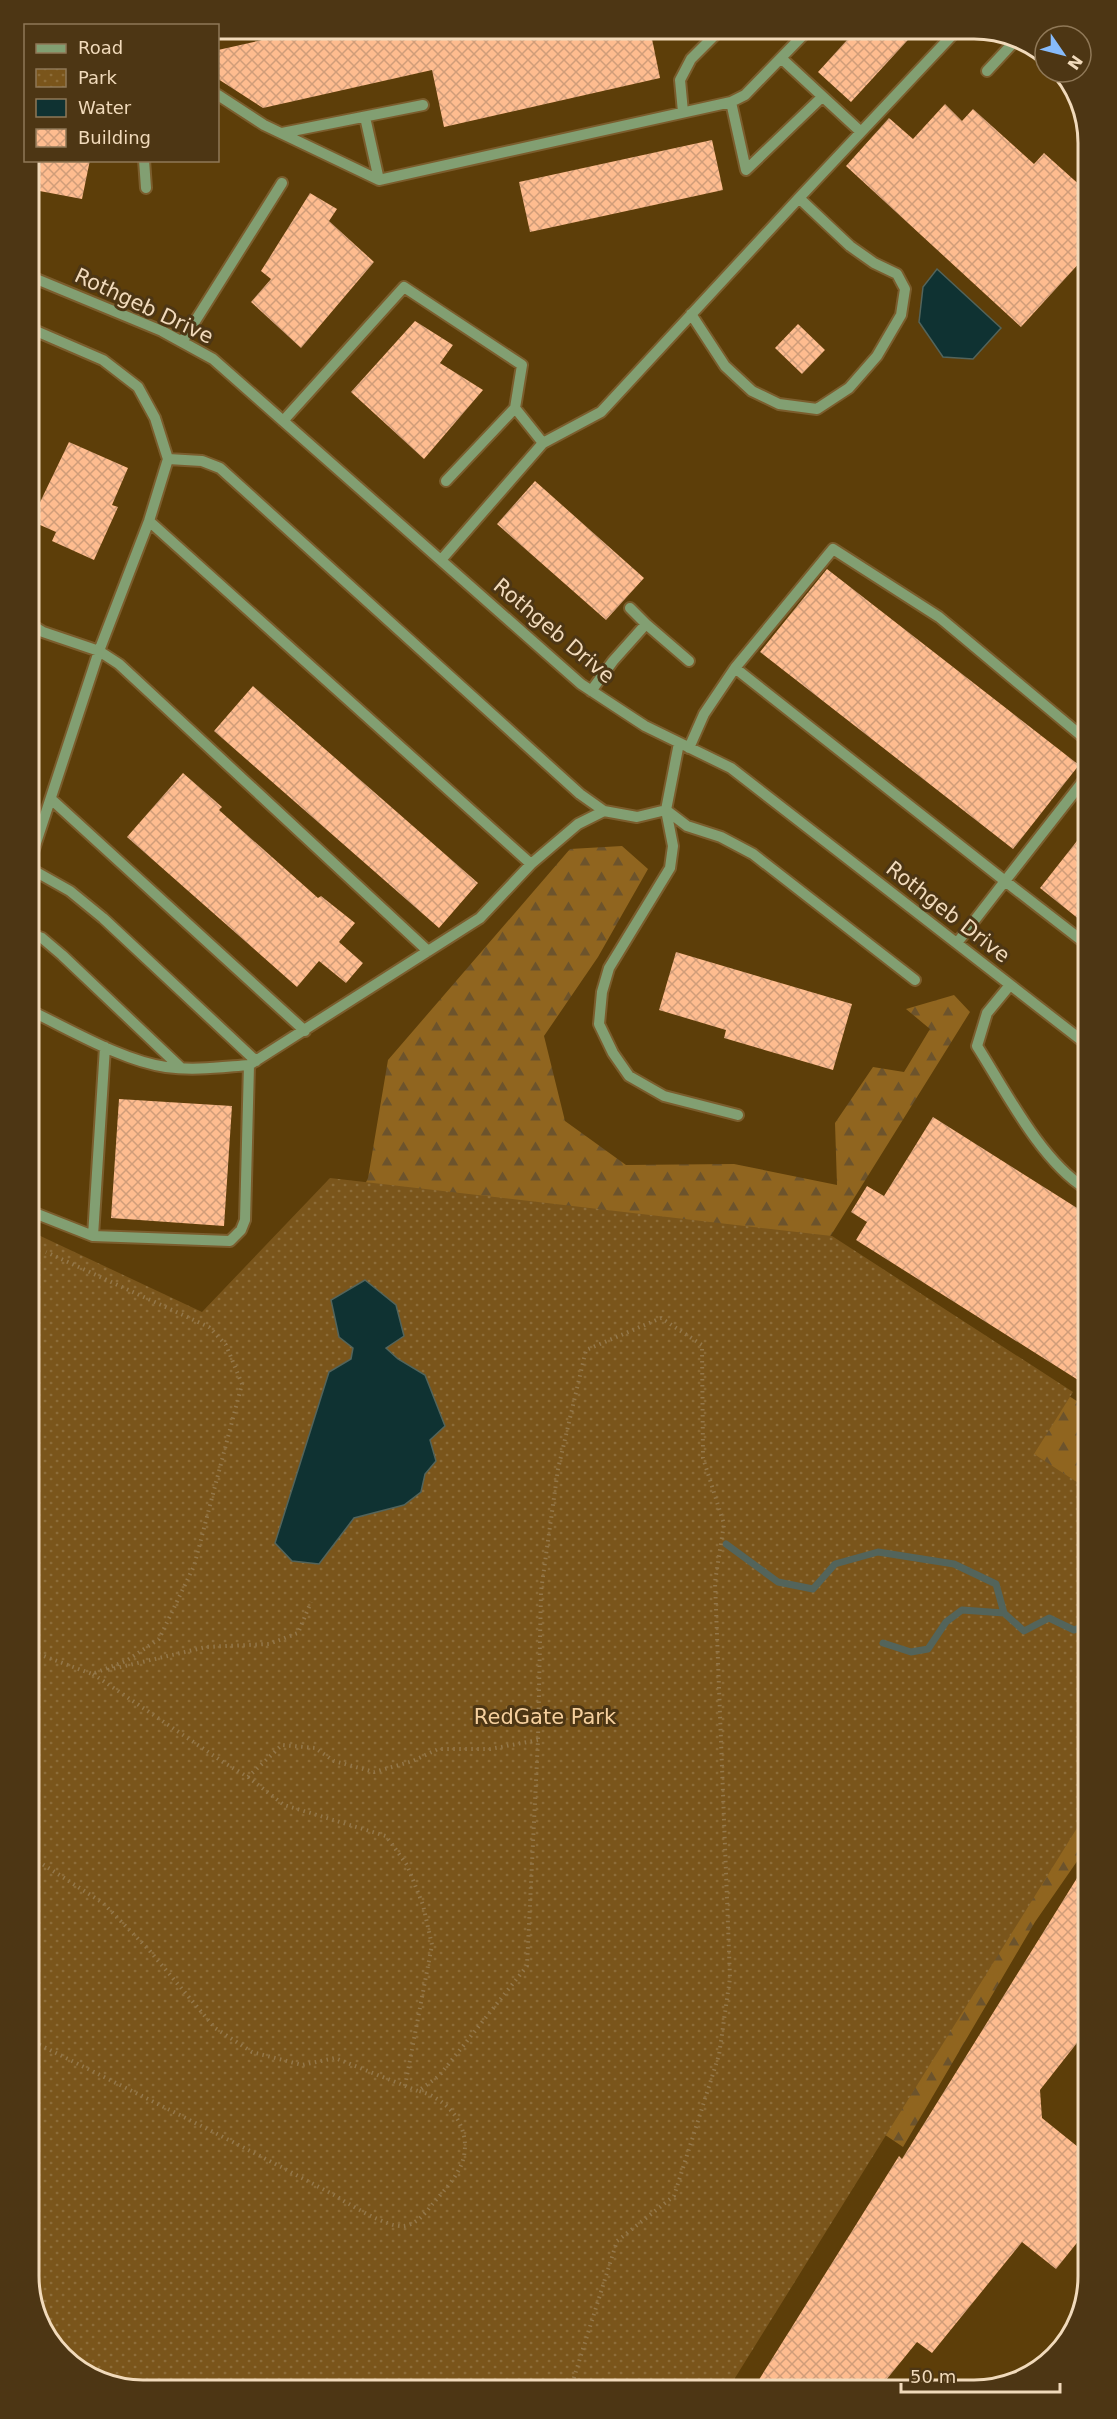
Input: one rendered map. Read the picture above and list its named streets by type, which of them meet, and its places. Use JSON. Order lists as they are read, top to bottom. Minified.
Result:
{"streets":{"street":["Rothgeb Drive"]},"parks":["RedGate Park"],"legend":["Road","Park","Water","Building"],"scale_bar":"50 m","north":"bottom right"}
